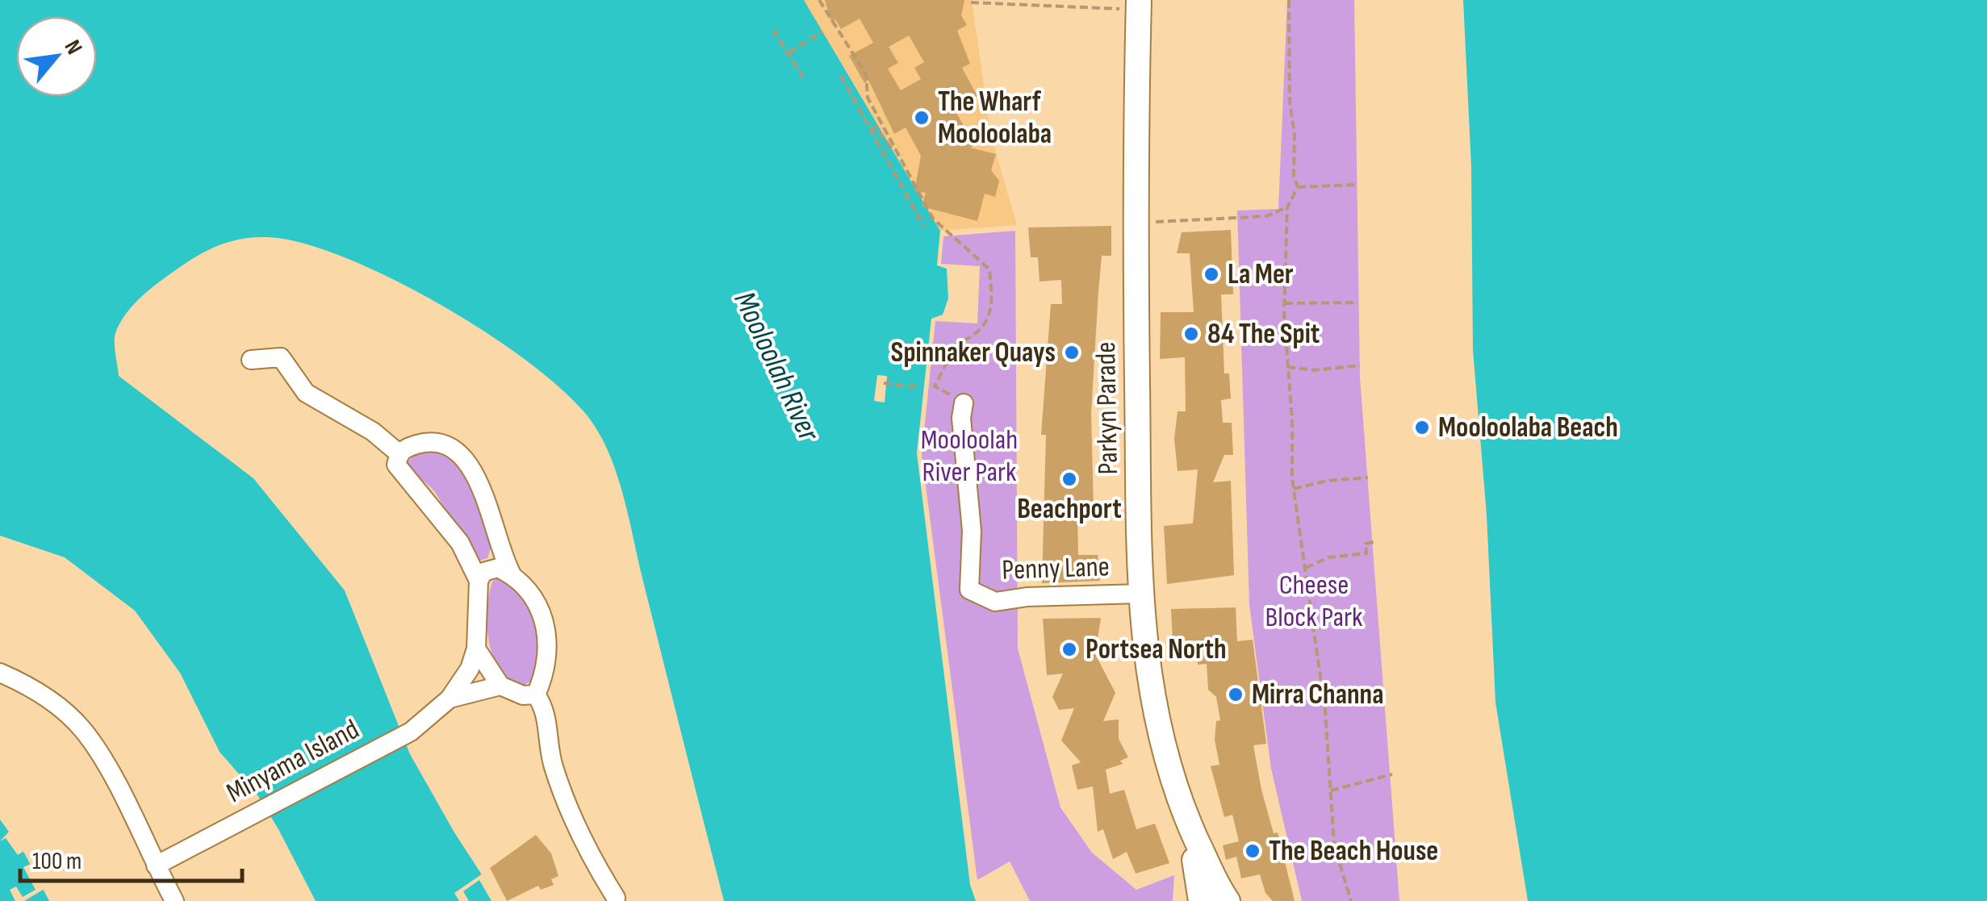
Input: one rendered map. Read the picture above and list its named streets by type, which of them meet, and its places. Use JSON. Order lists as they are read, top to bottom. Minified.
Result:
{"streets":{"street":["Parkyn Parade","Penny Lane","Minyama Island"]},"crossings":[["Parkyn Parade","Penny Lane"]],"water":["Mooloolah River"],"parks":["Mooloolah River Park","Cheese Block Park"],"places":["The Wharf Mooloolaba","La Mer","84 The Spit","Spinnaker Quays","Mooloolaba Beach","Beachport","Portsea North","Mirra Channa","The Beach House"],"scale_bar":"100 m","north":"top right"}
